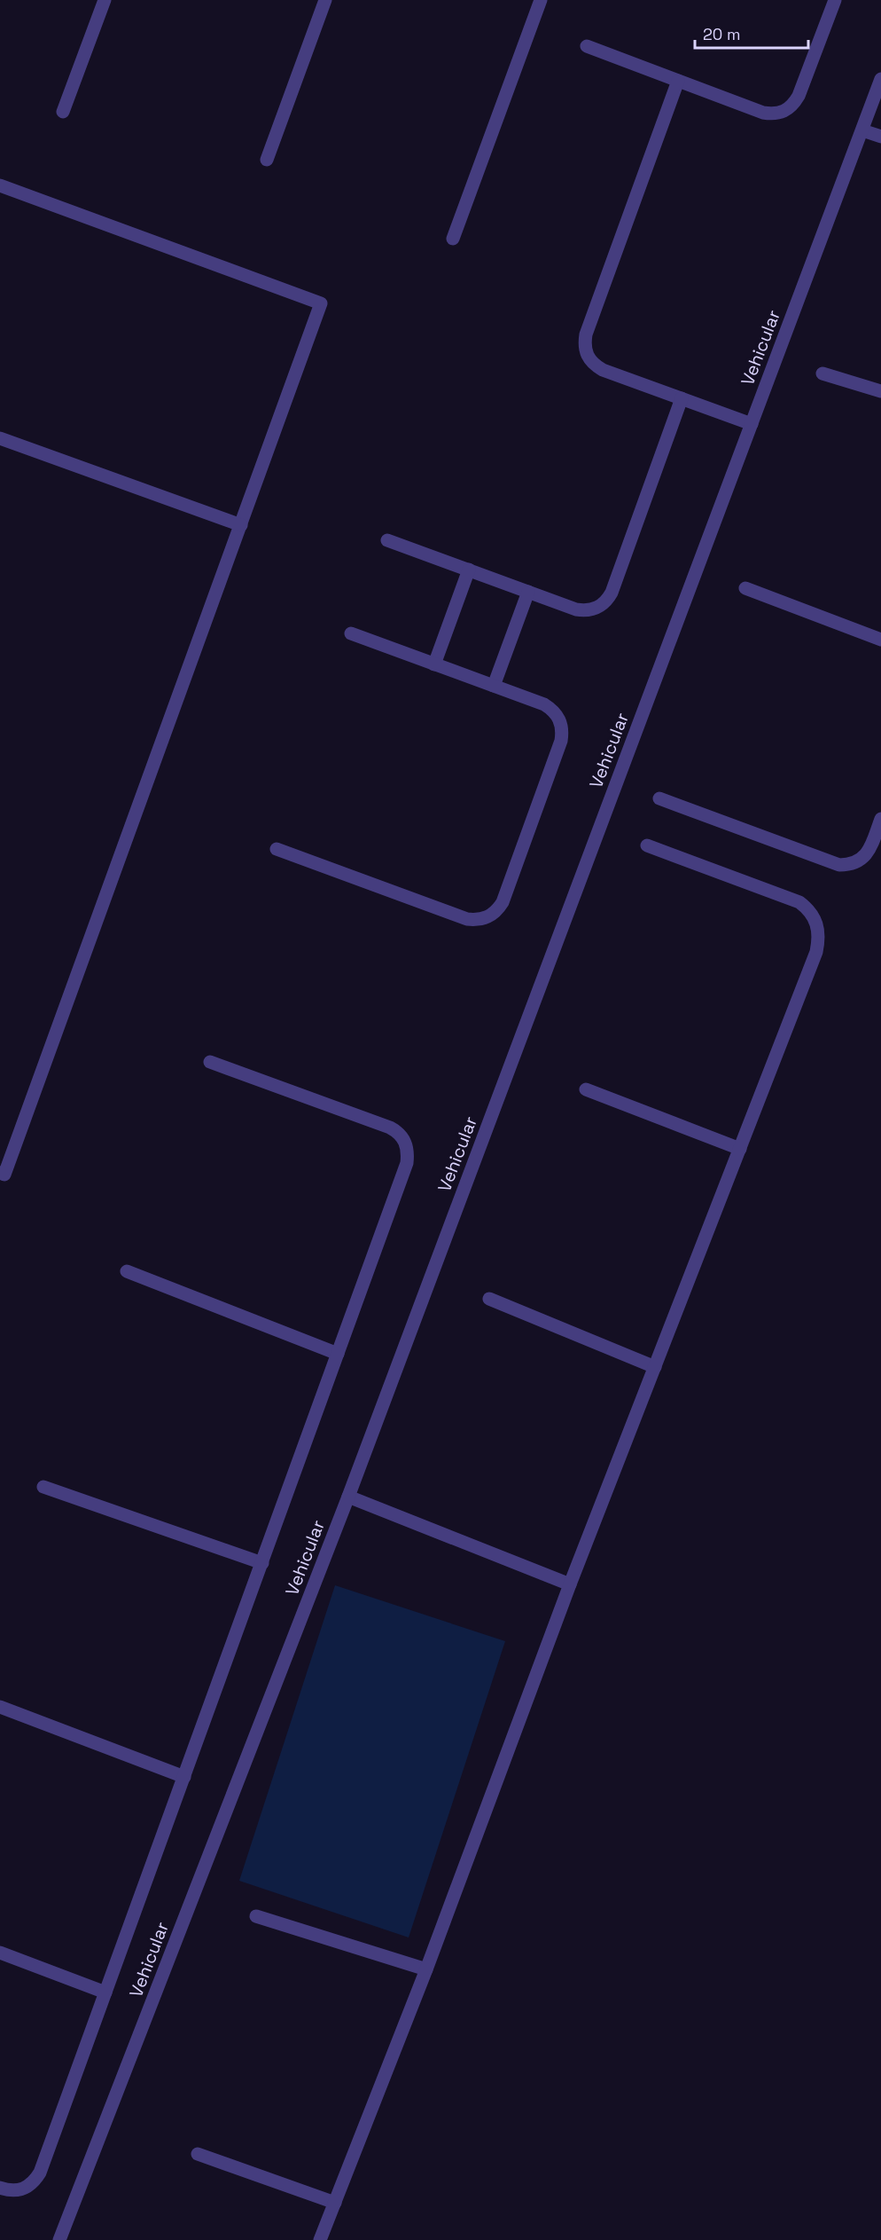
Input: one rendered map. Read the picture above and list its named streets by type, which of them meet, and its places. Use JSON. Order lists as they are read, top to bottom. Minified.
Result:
{"streets":{"street":["Vehicular"]},"scale_bar":"20 m"}
